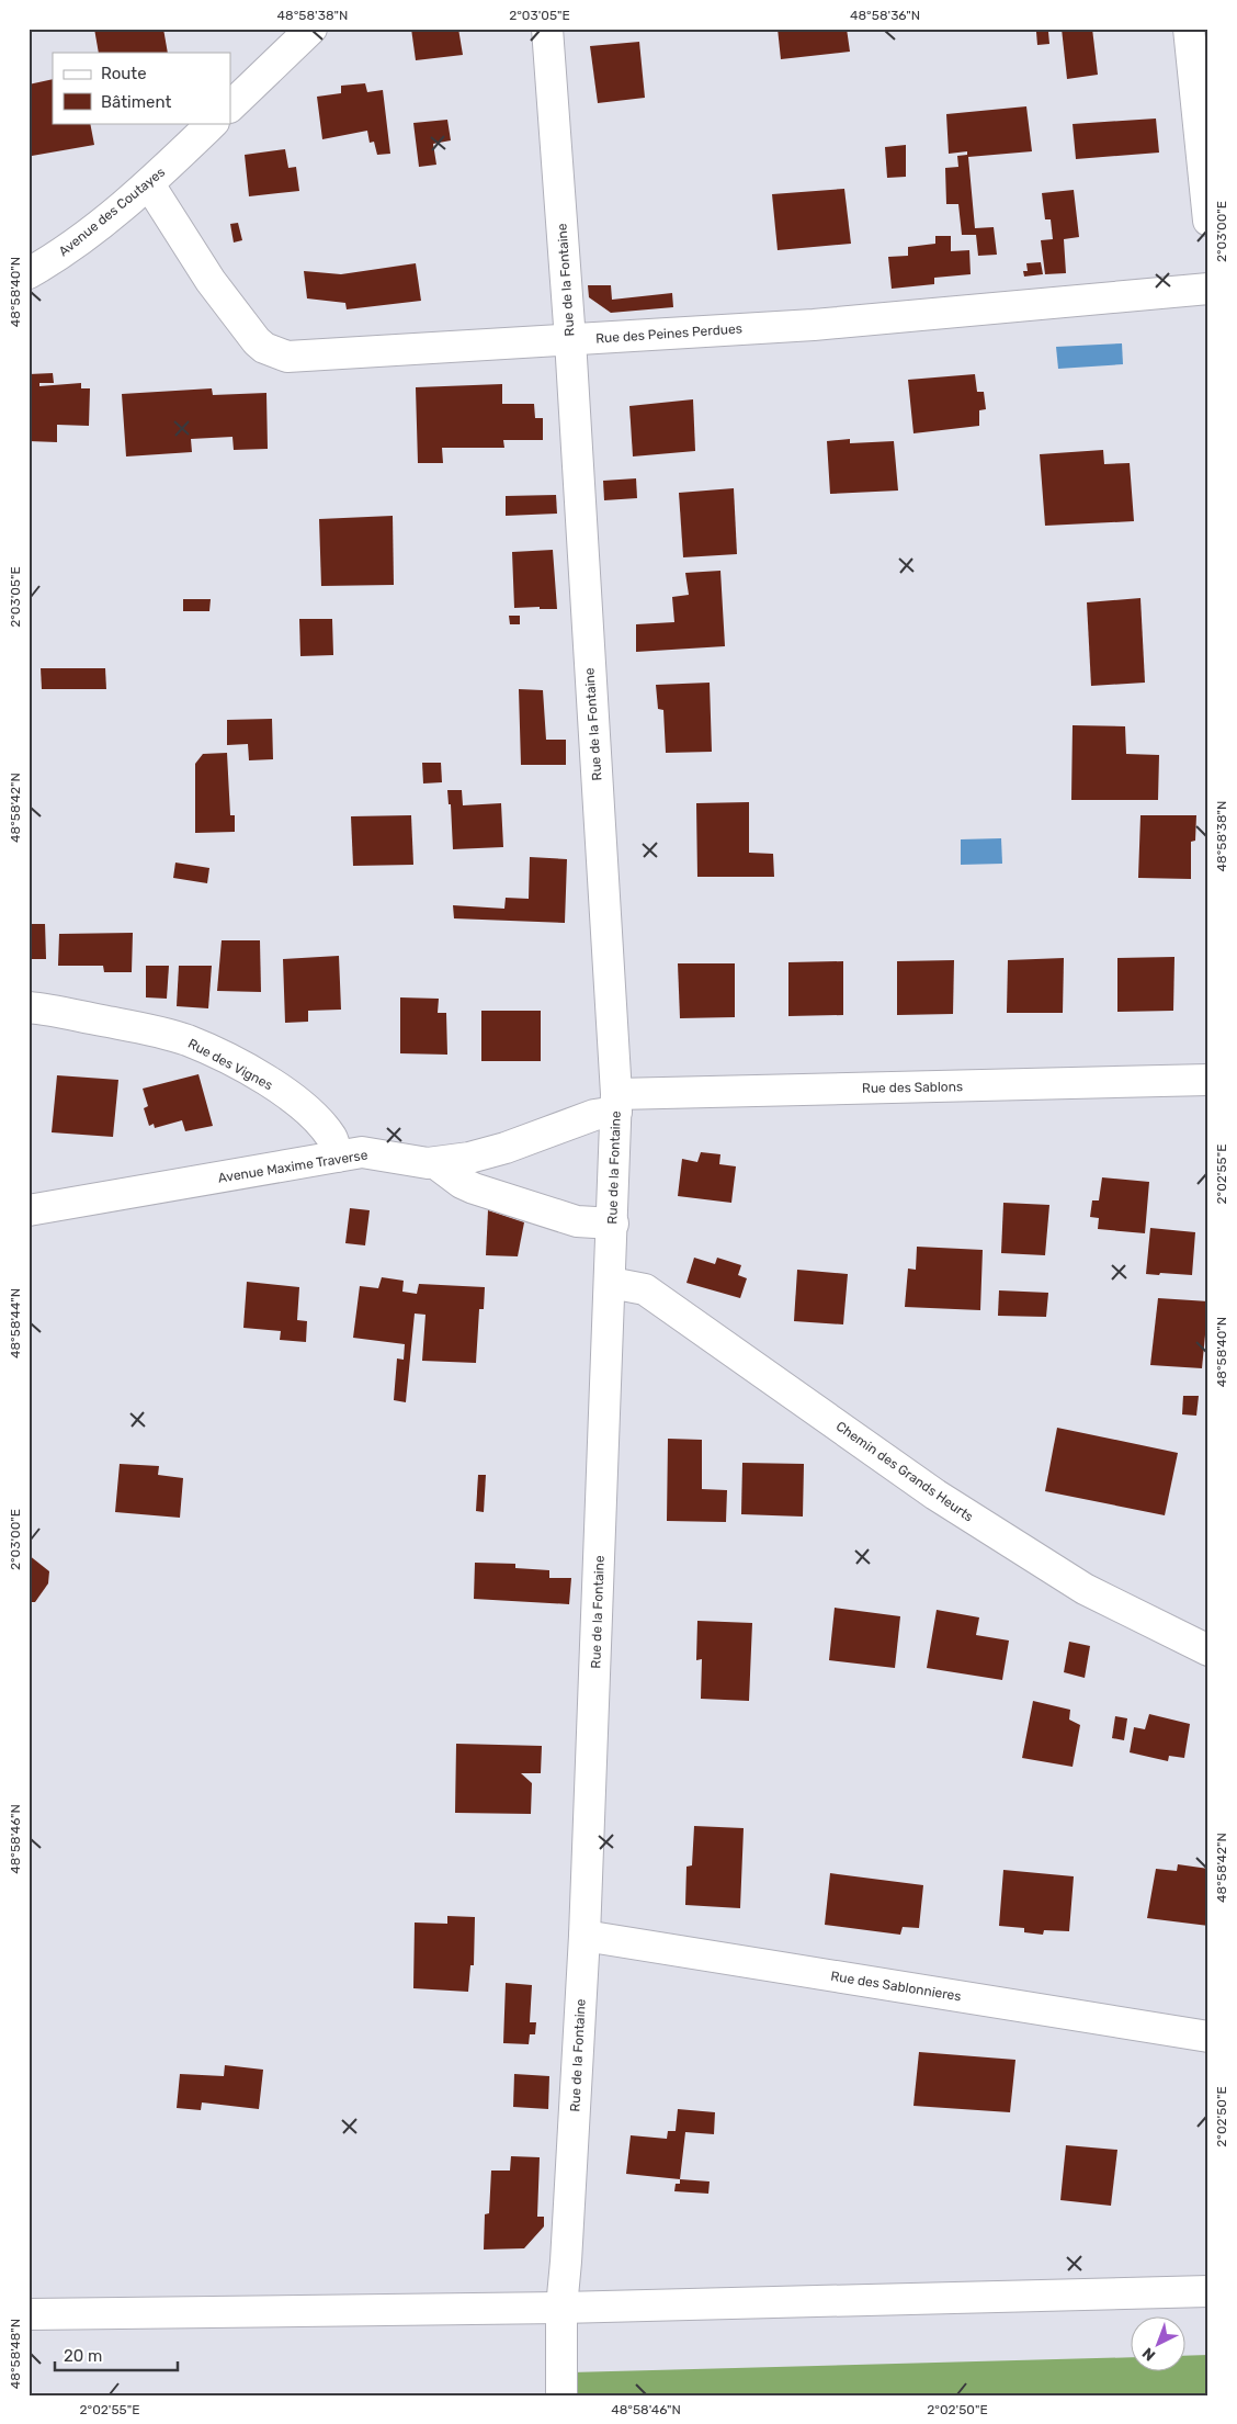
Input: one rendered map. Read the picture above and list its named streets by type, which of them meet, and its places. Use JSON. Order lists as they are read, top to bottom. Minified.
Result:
{"streets":{"street":["Avenue des Coutayes","Rue de la Fontaine","Rue des Peines Perdues","Rue des Vignes","Rue des Sablons","Avenue Maxime Traverse","Chemin des Grands Heurts","Rue des Sablonnieres"]},"crossings":[["Avenue des Coutayes","Rue des Peines Perdues"],["Rue de la Fontaine","Rue des Peines Perdues"],["Rue de la Fontaine","Rue des Sablons"],["Rue de la Fontaine","Avenue Maxime Traverse"],["Rue de la Fontaine","Chemin des Grands Heurts"],["Rue de la Fontaine","Rue des Sablonnieres"],["Rue des Vignes","Avenue Maxime Traverse"],["Rue des Sablons","Avenue Maxime Traverse"]],"legend":["Route","Bâtiment"],"scale_bar":"20 m","north":"bottom left","coordinates":["48°58'38\"N","2°03'05\"E","48°58'36\"N","2°03'00\"E","48°58'40\"N","48°58'42\"N","2°02'55\"E","48°58'44\"N","48°58'46\"N","2°02'50\"E","48°58'48\"N"]}
